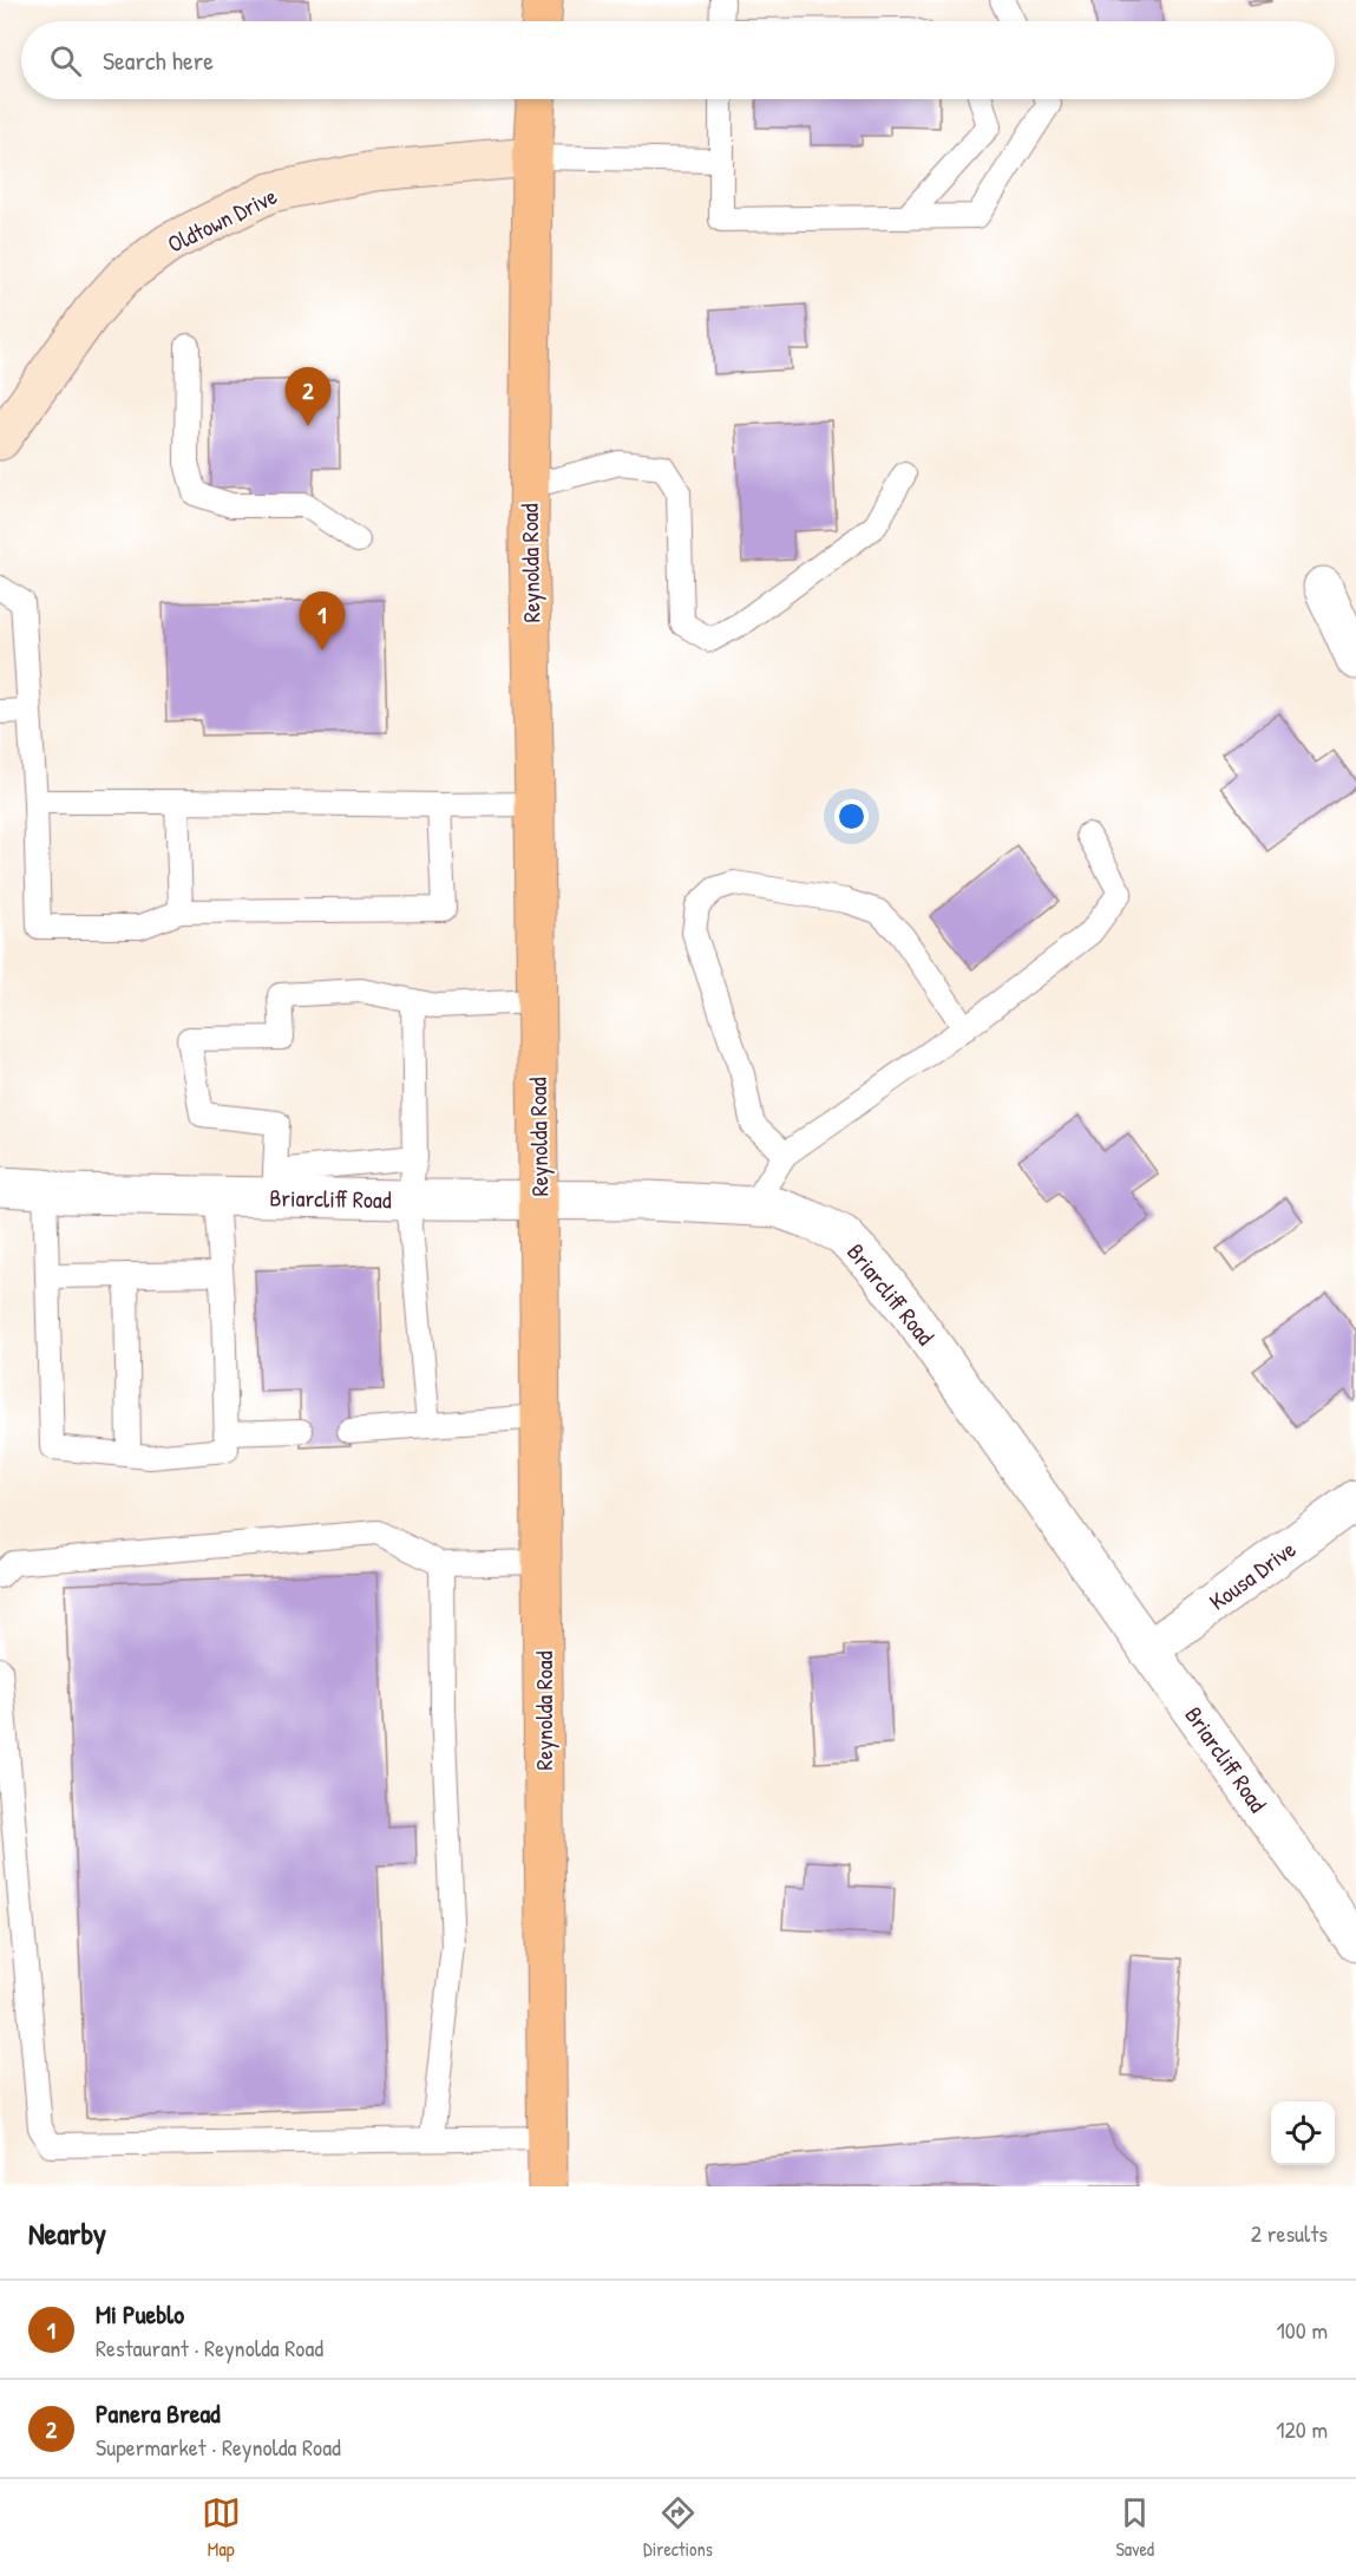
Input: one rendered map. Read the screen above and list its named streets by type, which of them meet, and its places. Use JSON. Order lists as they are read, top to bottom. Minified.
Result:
{"streets":{"main road":["Reynolda Road"],"street":["Oldtown Drive","Briarcliff Road","Kousa Drive"]},"crossings":[["Oldtown Drive","Reynolda Road"],["Reynolda Road","Briarcliff Road"],["Briarcliff Road","Kousa Drive"]],"page":{"search":"Search here","pins":["2","1"],"heading":["Nearby","2 results"],"list":[{"mark":"1","name":"Mi Pueblo","note":"Restaurant · Reynolda Road","value":"100 m"},{"mark":"2","name":"Panera Bread","note":"Supermarket · Reynolda Road","value":"120 m"}],"nav":["Map","Directions","Saved"]}}
